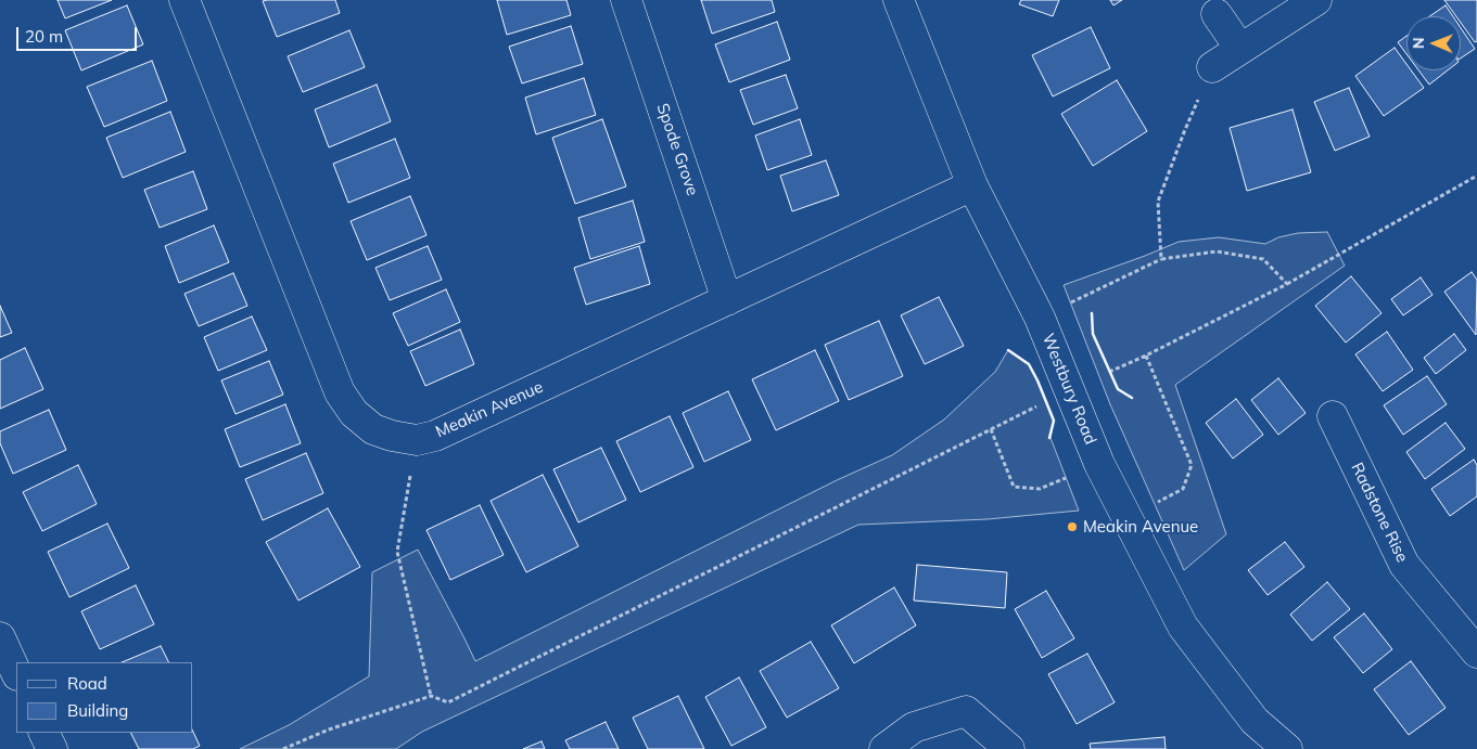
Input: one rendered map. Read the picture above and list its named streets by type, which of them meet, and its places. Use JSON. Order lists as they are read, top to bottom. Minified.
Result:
{"streets":{"street":["Spode Grove","Westbury Road","Meakin Avenue","Radstone Rise"]},"crossings":[["Spode Grove","Meakin Avenue"],["Westbury Road","Meakin Avenue"]],"places":["Meakin Avenue"],"legend":["Road","Building"],"scale_bar":"20 m","north":"left"}
